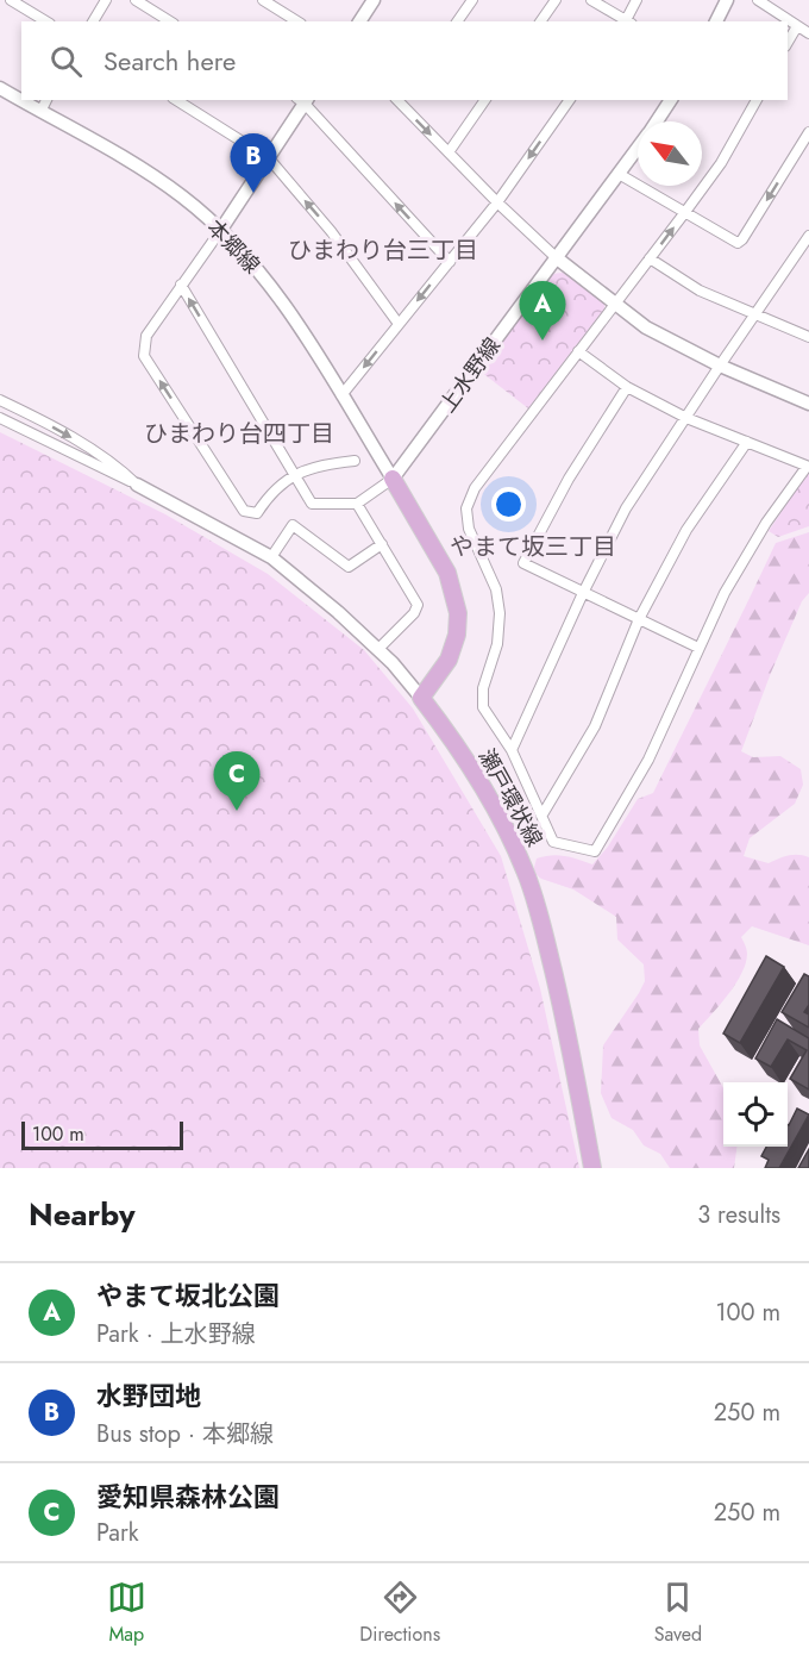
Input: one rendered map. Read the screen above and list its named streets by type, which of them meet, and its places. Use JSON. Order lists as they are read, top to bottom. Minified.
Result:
{"streets":{"main road":["瀬戸環状線"],"street":["本郷線","上水野線"]},"crossings":[["本郷線","上水野線"]],"districts":["ひまわり台三丁目","ひまわり台四丁目","やまて坂三丁目"],"scale_bar":"100 m","north":"top left","page":{"search":"Search here","pins":["B","A","C"],"scale":"100 m","heading":["Nearby","3 results"],"list":[{"mark":"A","name":"やまて坂北公園","note":"Park · 上水野線","value":"100 m"},{"mark":"B","name":"水野団地","note":"Bus stop · 本郷線","value":"250 m"},{"mark":"C","name":"愛知県森林公園","note":"Park","value":"250 m"}],"nav":["Map","Directions","Saved"]}}
